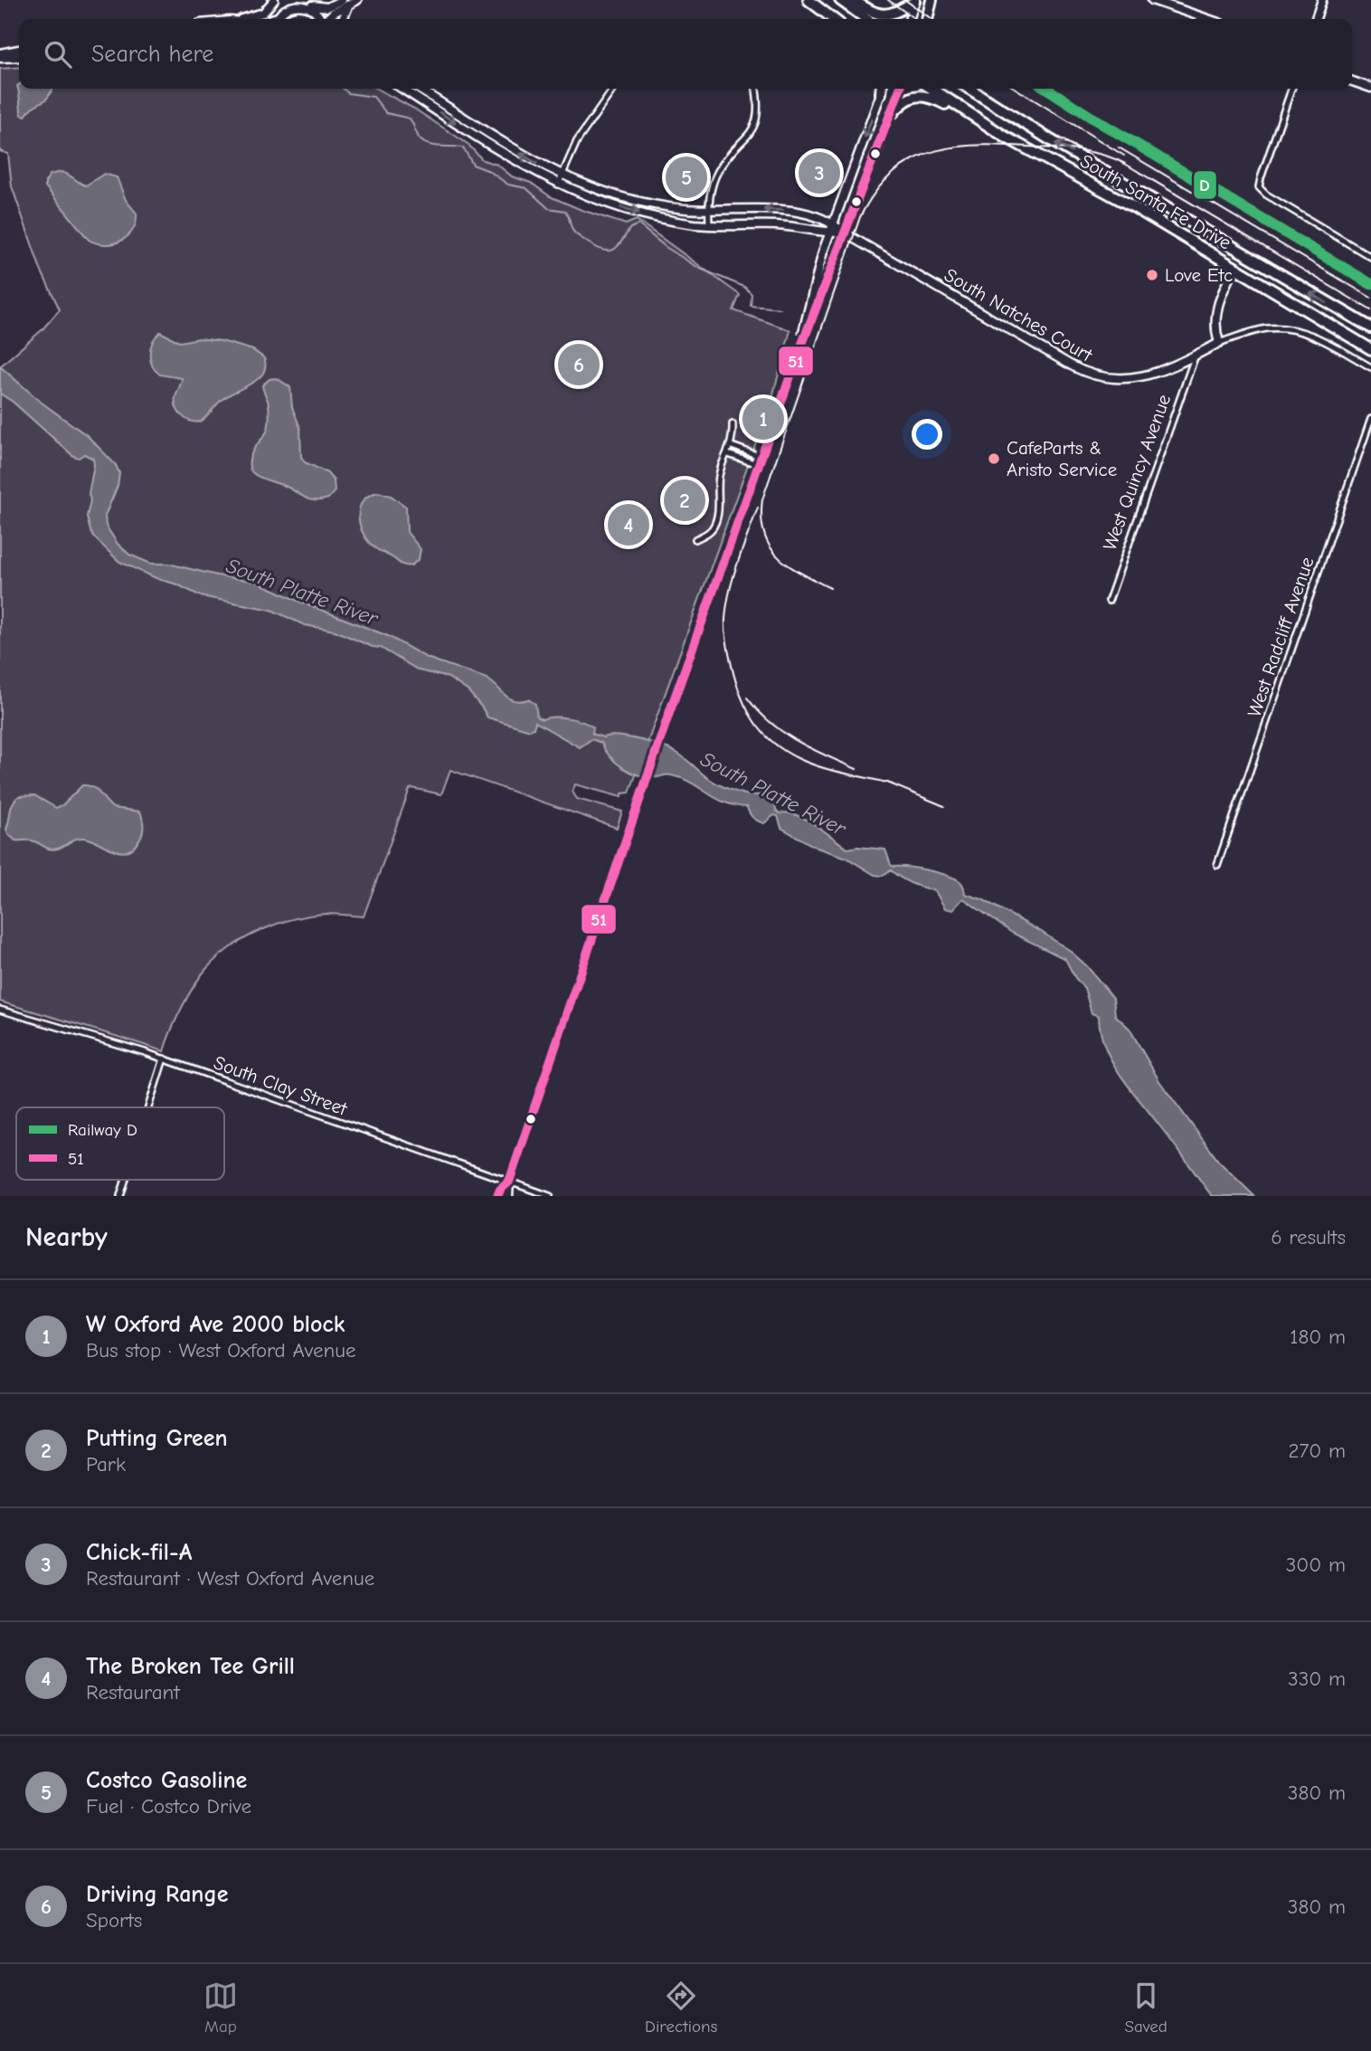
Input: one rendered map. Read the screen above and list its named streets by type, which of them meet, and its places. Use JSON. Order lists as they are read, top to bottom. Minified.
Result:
{"streets":{"highway":["South Santa Fe Drive"],"street":["South Natches Court","West Quincy Avenue","West Radcliff Avenue","South Clay Street"]},"crossings":[["South Natches Court","West Quincy Avenue"]],"water":["South Platte River"],"places":["Love Etc","CafeParts & Aristo Service"],"lines":["rail line D","transit line 51"],"legend":["Railway D","51"],"page":{"search":"Search here","pins":["3","5","6","1","2","4"],"heading":["Nearby","6 results"],"list":[{"mark":"1","name":"W Oxford Ave 2000 block","note":"Bus stop · West Oxford Avenue","value":"180 m"},{"mark":"2","name":"Putting Green","note":"Park","value":"270 m"},{"mark":"3","name":"Chick-fil-A","note":"Restaurant · West Oxford Avenue","value":"300 m"},{"mark":"4","name":"The Broken Tee Grill","note":"Restaurant","value":"330 m"},{"mark":"5","name":"Costco Gasoline","note":"Fuel · Costco Drive","value":"380 m"},{"mark":"6","name":"Driving Range","note":"Sports","value":"380 m"}],"nav":["Map","Directions","Saved"]}}
